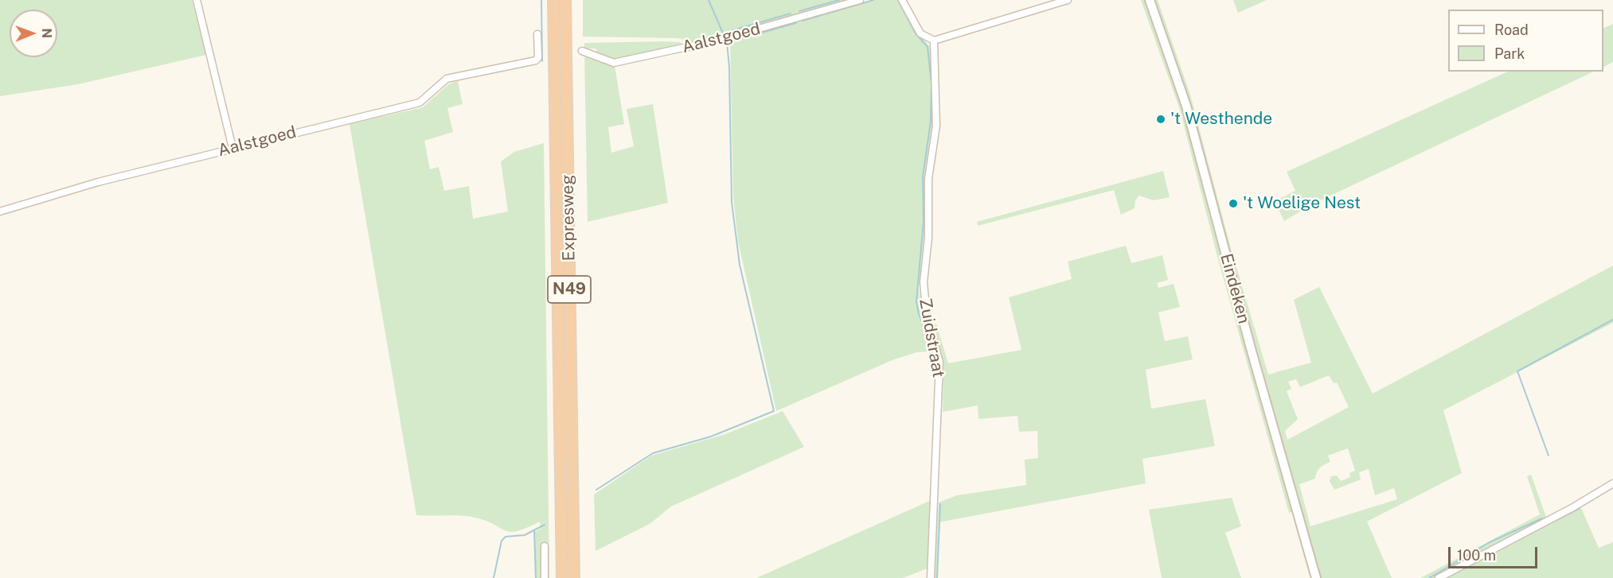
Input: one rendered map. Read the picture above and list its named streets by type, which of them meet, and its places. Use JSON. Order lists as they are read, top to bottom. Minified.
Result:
{"streets":{"highway":["Expresweg","N49"],"street":["Aalstgoed","Eindeken","Zuidstraat"]},"places":["'t Westhende","'t Woelige Nest"],"legend":["Road","Park"],"scale_bar":"100 m","north":"right"}
